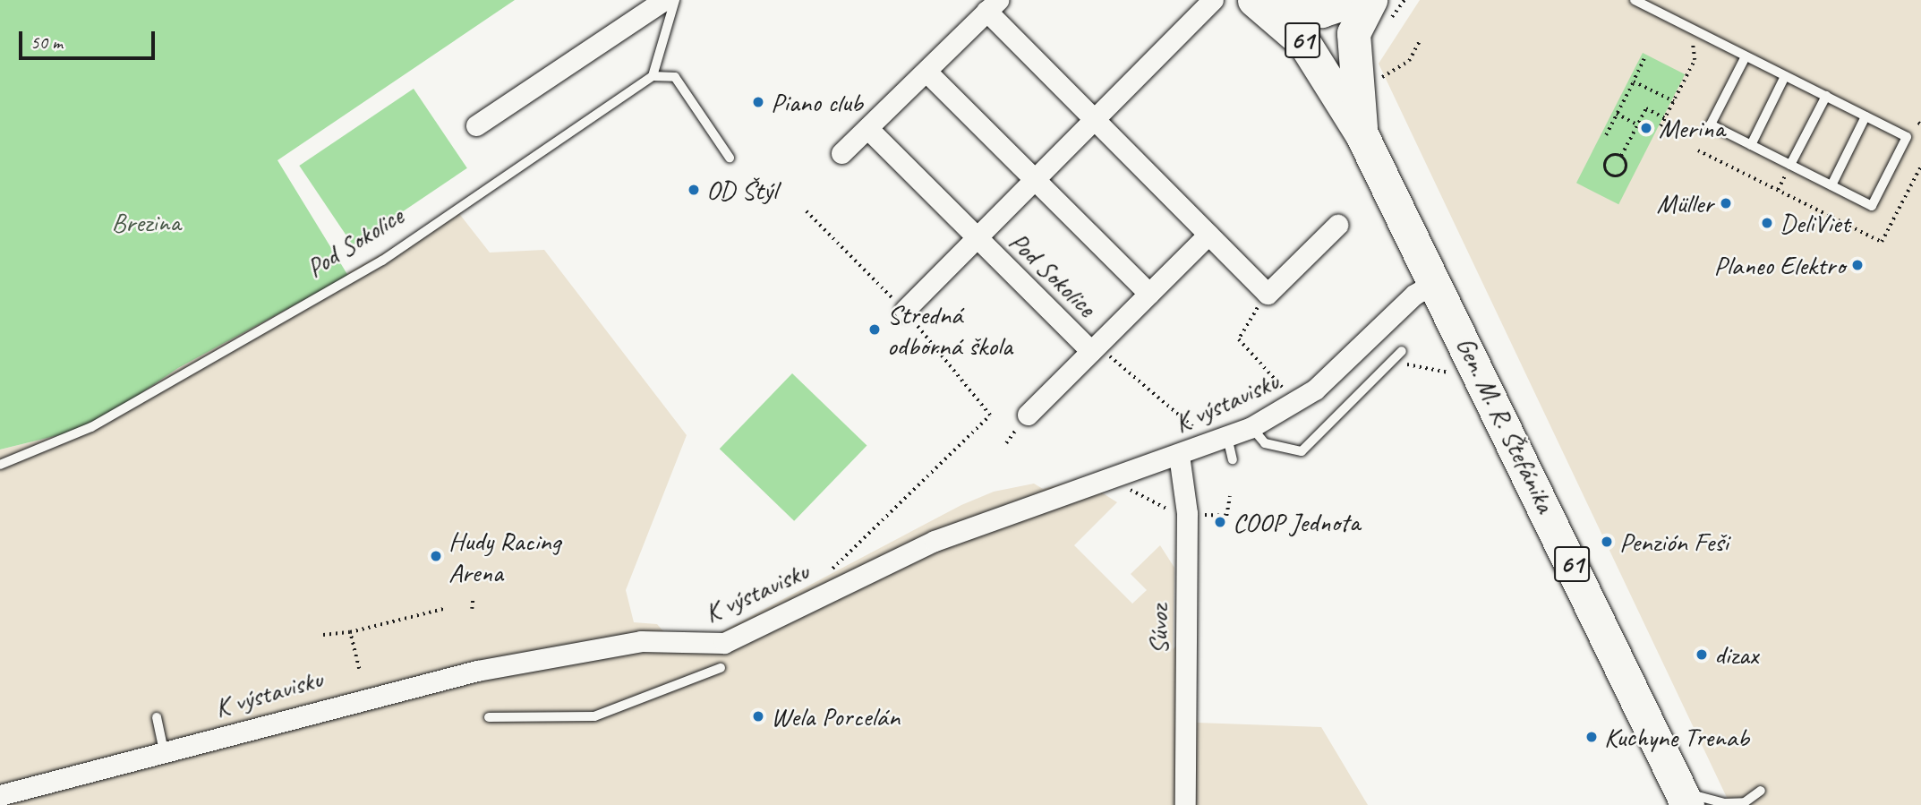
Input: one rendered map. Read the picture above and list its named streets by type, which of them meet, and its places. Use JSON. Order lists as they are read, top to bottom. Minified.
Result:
{"streets":{"main road":["61","Gen. M. R. Štefánika"],"street":["Pod Sokolice","K výstavisku","Súvoz"]},"crossings":[["61","K výstavisku"],["61","Gen. M. R. Štefánika"],["K výstavisku","Gen. M. R. Štefánika"],["K výstavisku","Súvoz"]],"parks":["Brezina"],"places":["Piano club","Merina","OD Štýl","Müller","DeliViet","Planeo Elektro","Stredná odborná škola","COOP Jednota","Penzión Feši","Hudy Racing Arena","dizax","Wela Porcelán","Kuchyne Trenab"],"scale_bar":"50 m"}
